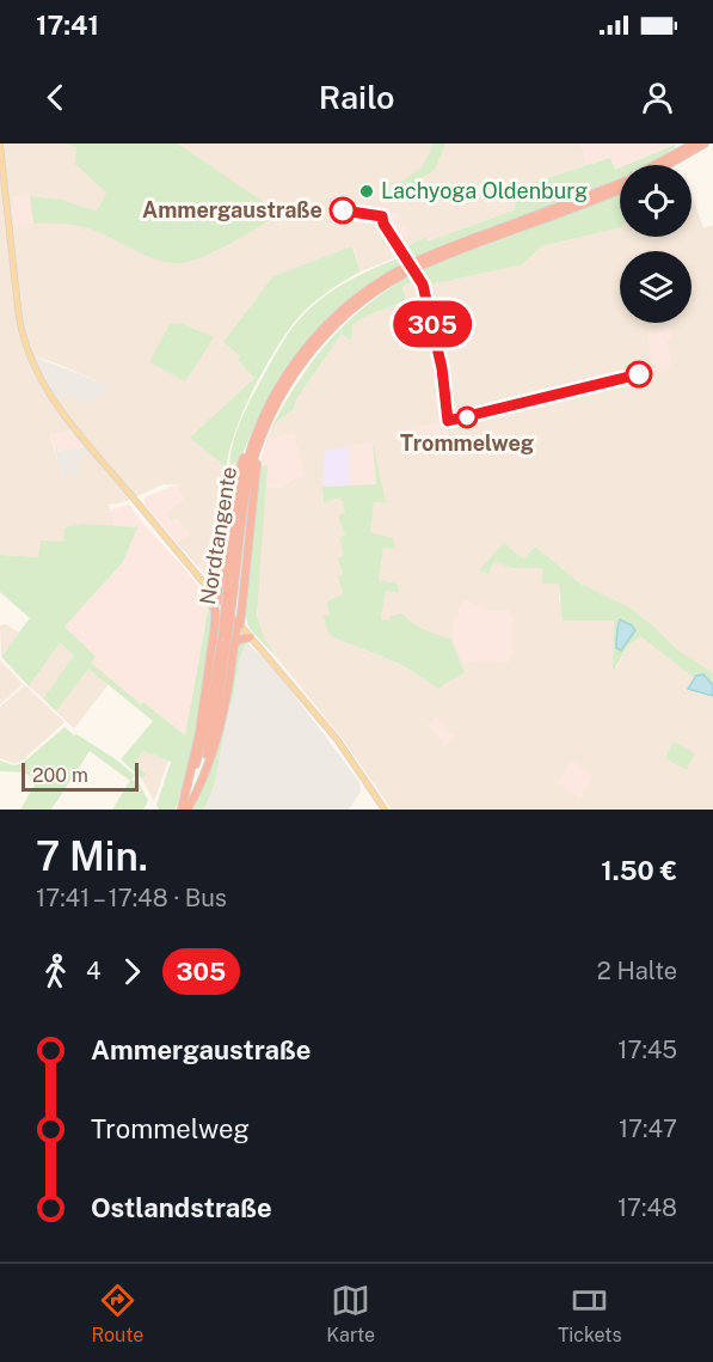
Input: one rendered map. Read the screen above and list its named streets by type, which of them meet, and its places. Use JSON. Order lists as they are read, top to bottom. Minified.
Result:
{"streets":{"highway":["Nordtangente"]},"places":["Lachyoga Oldenburg","Ammergaustraße","Trommelweg"],"lines":["bus line 305"],"scale_bar":"200 m","page":{"status":"17:41","header":"Railo","on_map":"305","scale":"200 m","heading":["7 Min.","17:41 – 17:48 · Bus","1.50 €"],"legs":["4","305","2 Halte"],"list":[{"name":"Ammergaustraße","value":"17:45"},{"name":"Trommelweg","value":"17:47"},{"name":"Ostlandstraße","value":"17:48"}],"tabs":["Route","Karte","Tickets"]}}
